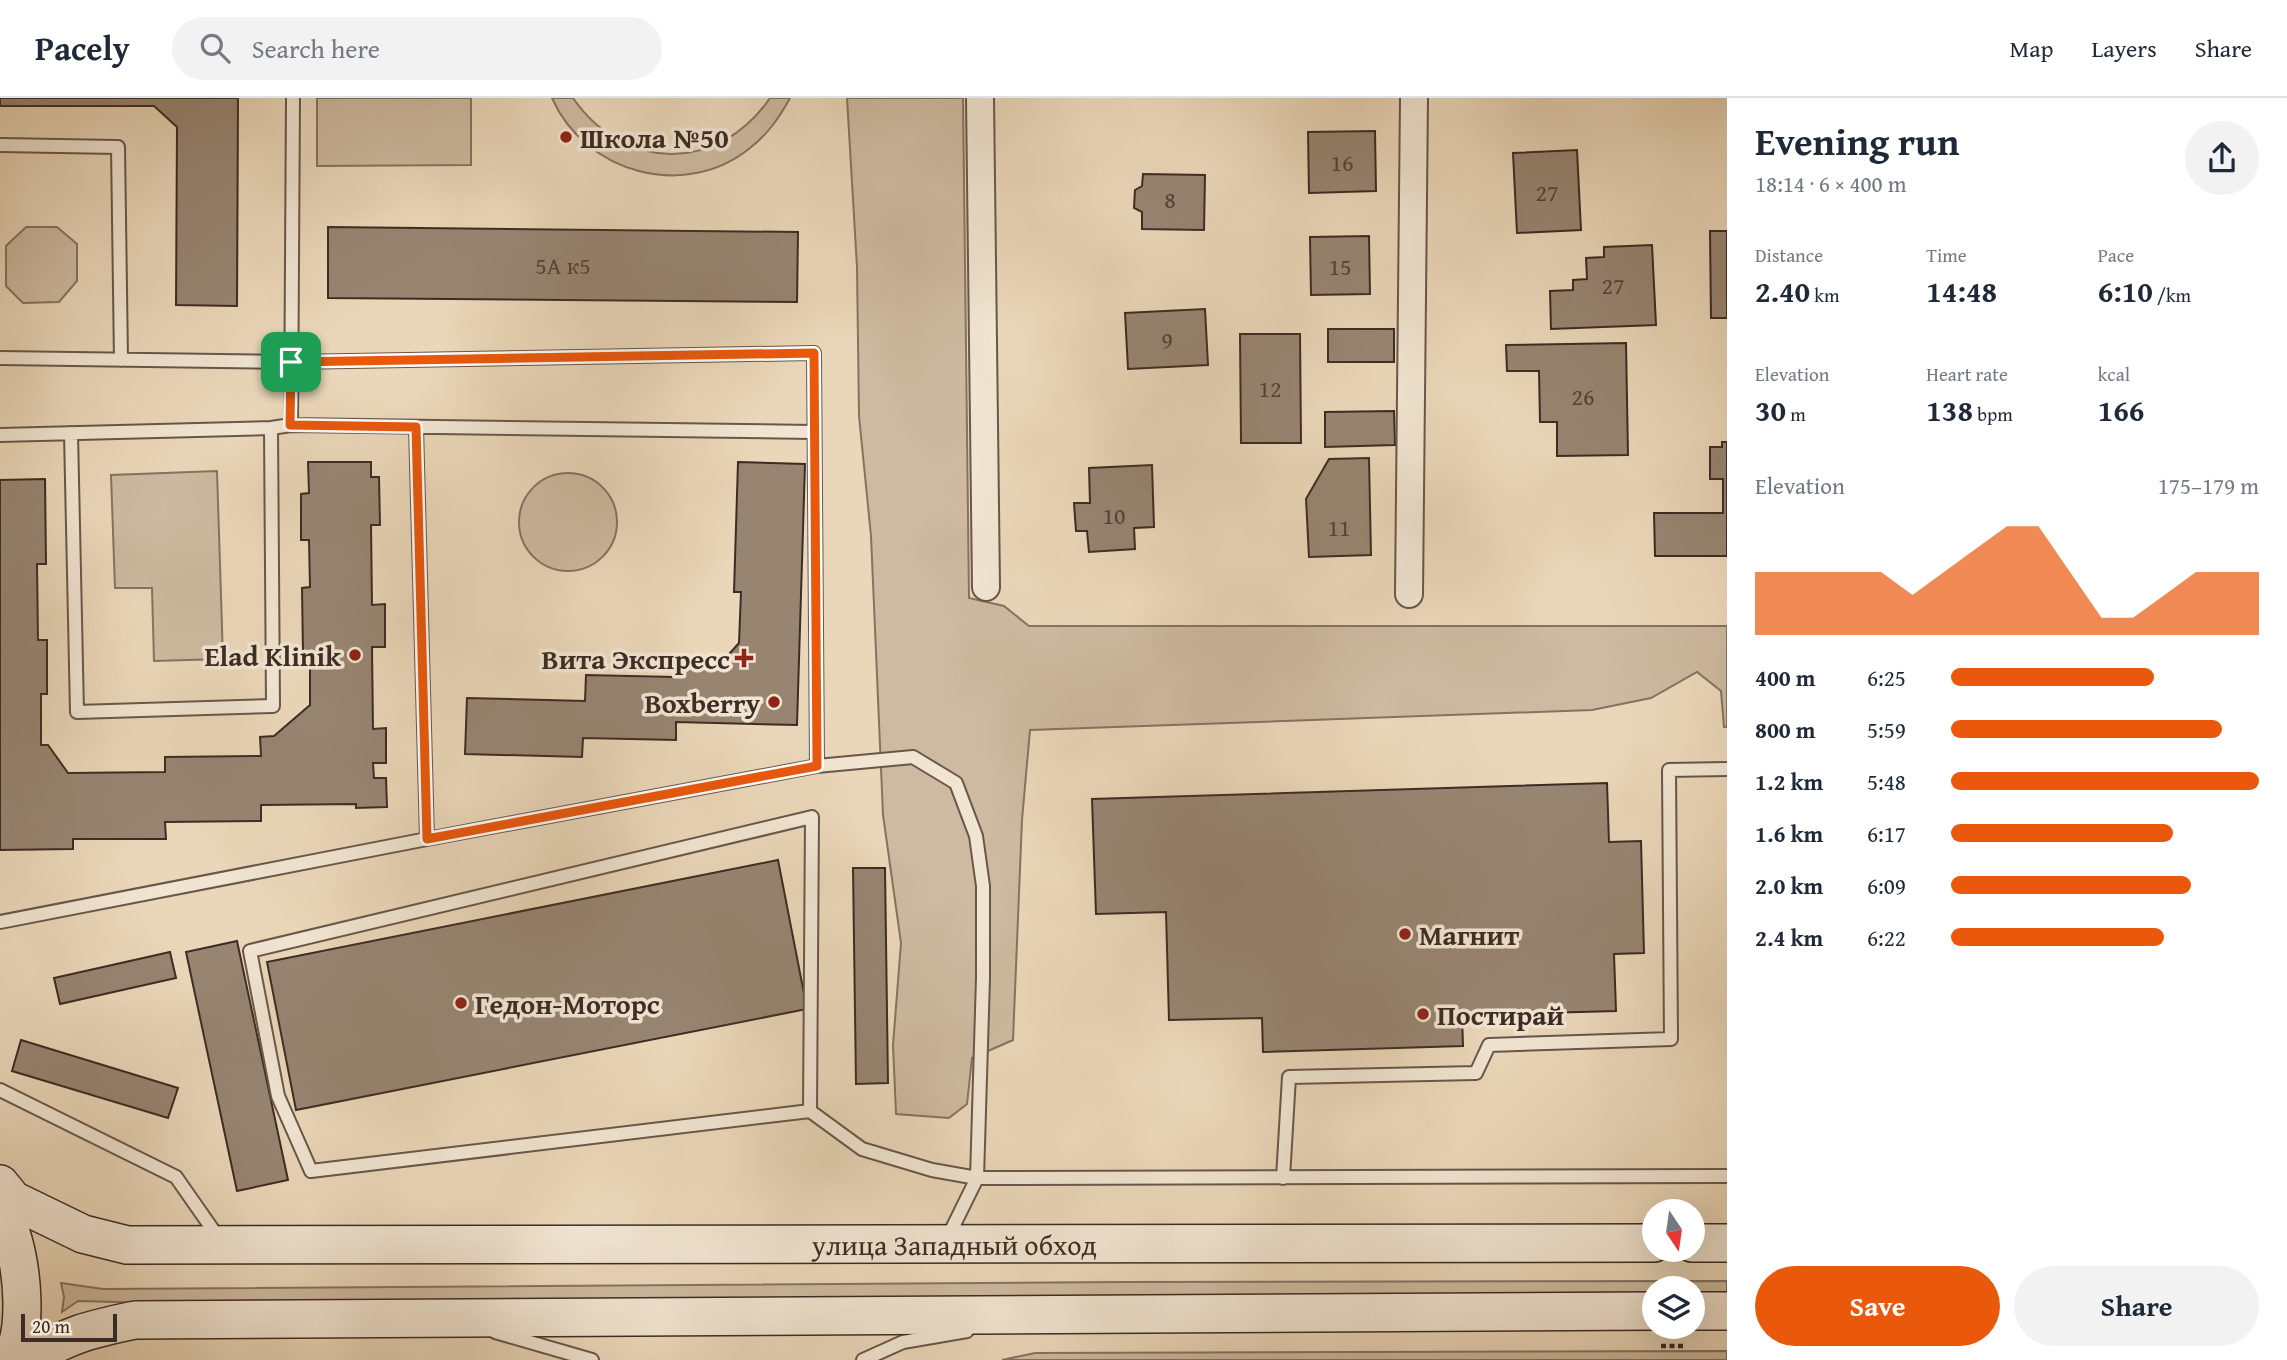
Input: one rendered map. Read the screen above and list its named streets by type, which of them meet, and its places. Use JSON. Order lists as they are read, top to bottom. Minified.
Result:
{"streets":{"main road":["улица Западный обход"]},"places":{"other":["Школа №50","Elad Klinik","Boxberry","Магнит","Гедон-Моторс","Постирай"],"health":["Вита Экспресс"]},"house_numbers":["16","27","8","5А к5","15","27","9","12","26","10","11"],"scale_bar":"20 m","north":"bottom","page":{"header":"Pacely","search":"Search here","nav":["Map","Layers","Share"],"heading":["Evening run","18:14 · 6 × 400 m"],"stats":[["Distance","2.40 km"],["Time","14:48"],["Pace","6:10 /km"],["Elevation","30 m"],["Heart rate","138 bpm"],["kcal","166"]],"chart":["Elevation","175–179 m"],"list":[{"name":"400 m","note":"6:25"},{"name":"800 m","note":"5:59"},{"name":"1.2 km","note":"5:48"},{"name":"1.6 km","note":"6:17"},{"name":"2.0 km","note":"6:09"},{"name":"2.4 km","note":"6:22"}],"buttons":["Save","Share"],"scale":"20 m"}}
